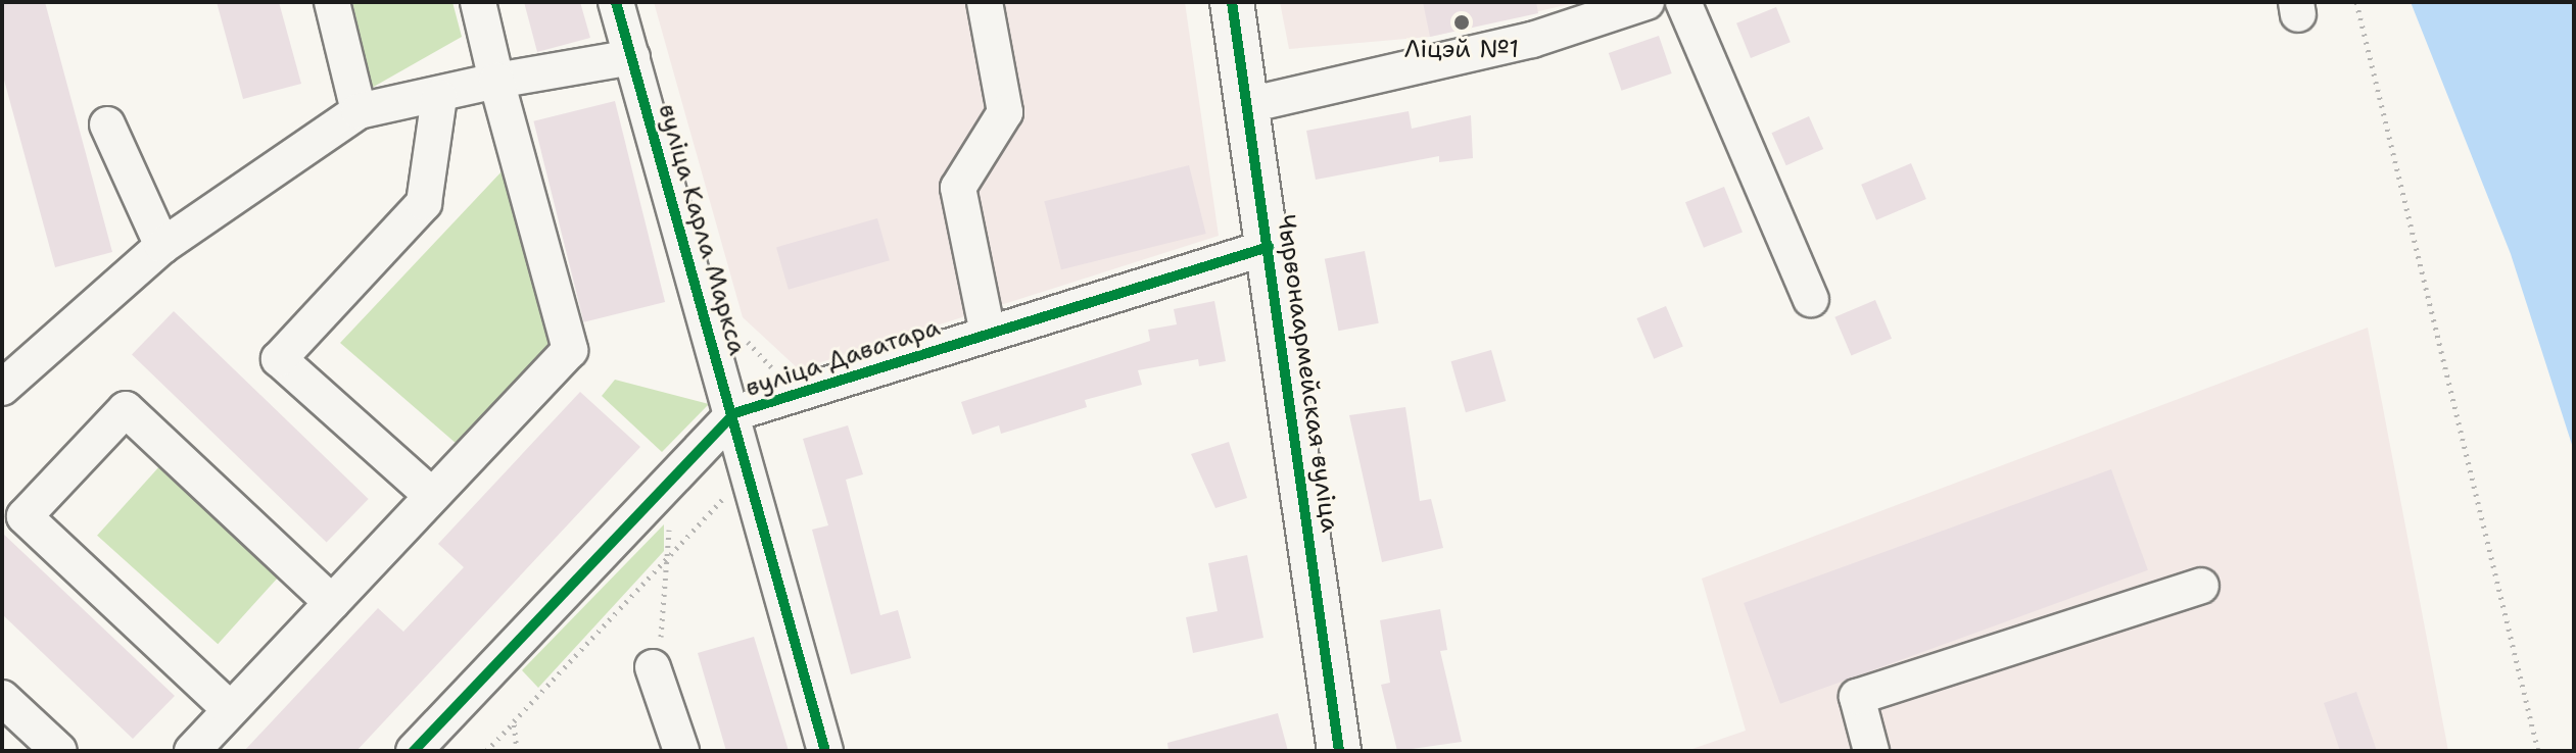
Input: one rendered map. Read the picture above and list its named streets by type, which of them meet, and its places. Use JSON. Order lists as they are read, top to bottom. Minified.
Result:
{"streets":{"main road":["Чырвонаармейская вуліца"],"street":["вуліца Карла Маркса","вуліца Даватара"]},"crossings":[["вуліца Карла Маркса","вуліца Даватара"],["вуліца Даватара","Чырвонаармейская вуліца"]],"places":["Ліцэй №1"]}
